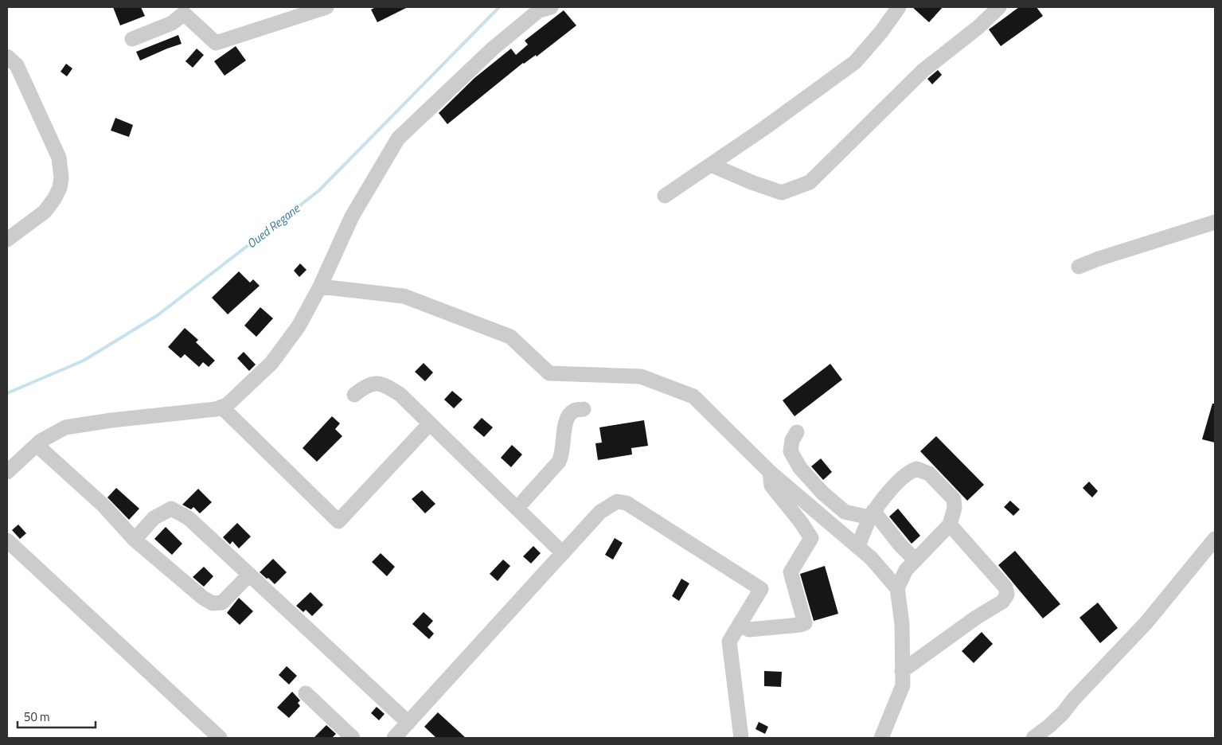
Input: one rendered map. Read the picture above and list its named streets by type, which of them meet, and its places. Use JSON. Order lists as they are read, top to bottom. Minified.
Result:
{"water":["Oued Regane"],"scale_bar":"50 m"}
